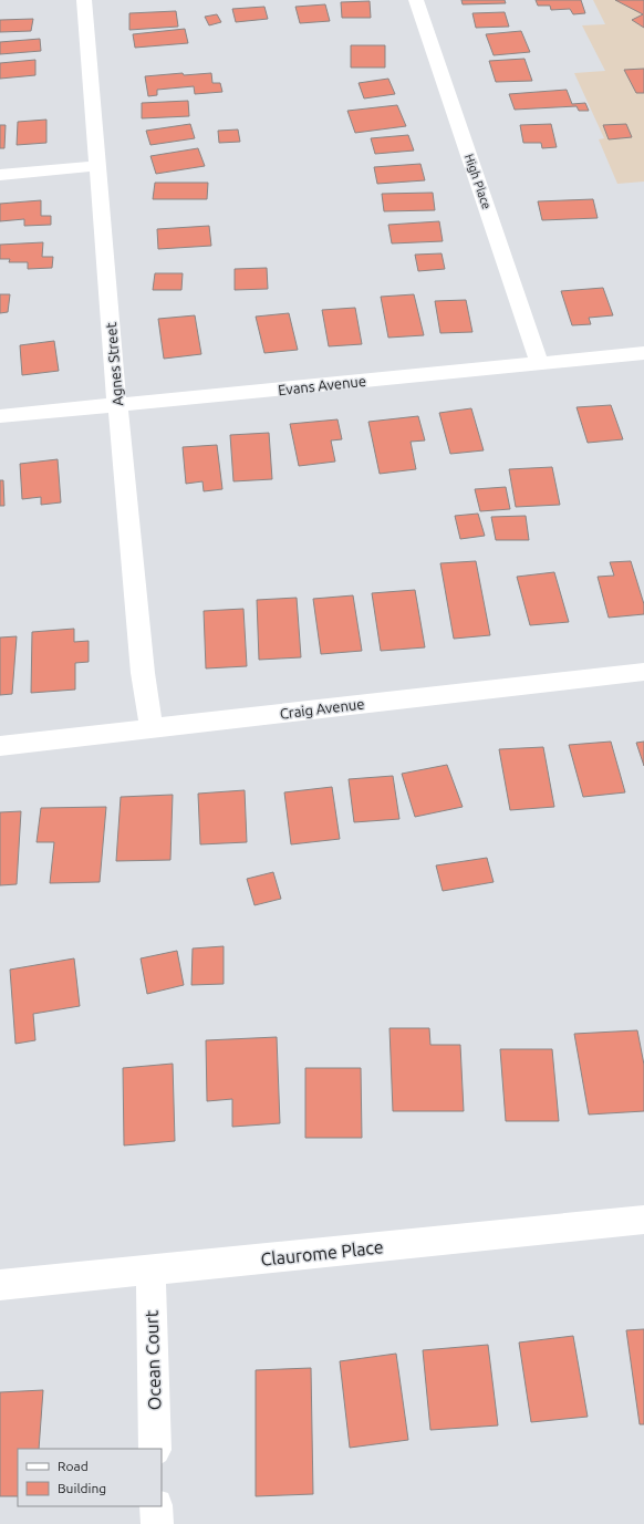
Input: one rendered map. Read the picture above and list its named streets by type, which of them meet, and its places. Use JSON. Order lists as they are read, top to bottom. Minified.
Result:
{"streets":{"street":["High Place","Agnes Street","Evans Avenue","Craig Avenue","Claurome Place","Ocean Court"]},"crossings":[["High Place","Evans Avenue"],["Agnes Street","Evans Avenue"],["Agnes Street","Craig Avenue"],["Claurome Place","Ocean Court"]],"legend":["Road","Building"]}
